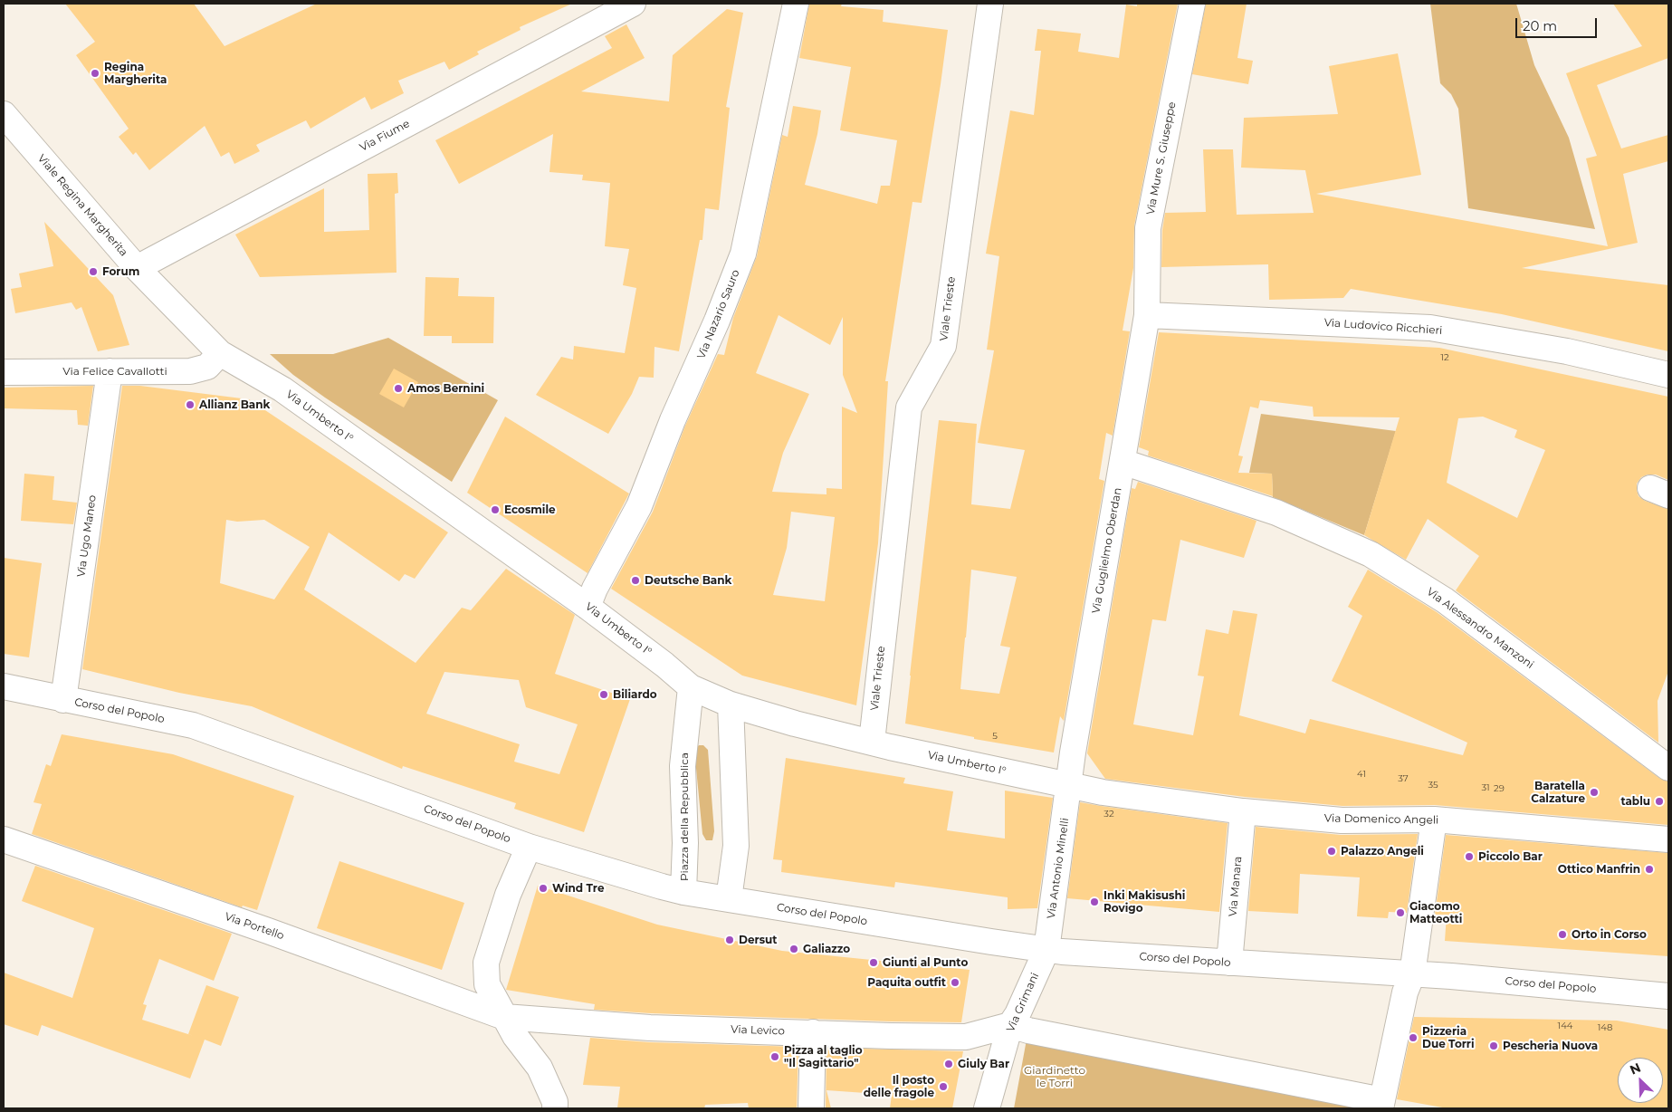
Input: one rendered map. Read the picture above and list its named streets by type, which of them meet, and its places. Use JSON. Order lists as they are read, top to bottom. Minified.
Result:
{"streets":{"street":["Via Fiume","Via Mure S. Giuseppe","Viale Regina Margherita","Viale Trieste","Via Nazario Sauro","Via Ludovico Ricchieri","Via Felice Cavallotti","Via Umberto I°","Via Ugo Maneo","Via Guglielmo Oberdan","Via Alessandro Manzoni","Corso del Popolo","Piazza della Repubblica","Via Domenico Angeli","Via Antonio Minelli","Via Manara","Via Portello","Via Grimani","Via Levico"]},"crossings":[["Via Fiume","Viale Regina Margherita"],["Via Mure S. Giuseppe","Via Ludovico Ricchieri"],["Via Mure S. Giuseppe","Via Guglielmo Oberdan"],["Viale Regina Margherita","Via Felice Cavallotti"],["Viale Regina Margherita","Via Umberto I°"],["Viale Trieste","Via Umberto I°"],["Via Nazario Sauro","Via Umberto I°"],["Via Ludovico Ricchieri","Via Guglielmo Oberdan"],["Via Felice Cavallotti","Via Umberto I°"],["Via Felice Cavallotti","Via Ugo Maneo"],["Via Umberto I°","Via Guglielmo Oberdan"],["Via Umberto I°","Piazza della Repubblica"],["Via Umberto I°","Via Domenico Angeli"],["Via Umberto I°","Via Antonio Minelli"],["Via Ugo Maneo","Corso del Popolo"],["Via Guglielmo Oberdan","Via Alessandro Manzoni"],["Via Guglielmo Oberdan","Via Domenico Angeli"],["Via Guglielmo Oberdan","Via Antonio Minelli"],["Corso del Popolo","Piazza della Repubblica"],["Corso del Popolo","Via Antonio Minelli"],["Corso del Popolo","Via Manara"],["Corso del Popolo","Via Grimani"],["Via Domenico Angeli","Via Antonio Minelli"],["Via Domenico Angeli","Via Manara"],["Via Antonio Minelli","Via Grimani"],["Via Portello","Via Levico"],["Via Grimani","Via Levico"]],"parks":["Giardinetto le Torri"],"places":["Regina Margherita","Forum","Amos Bernini","Allianz Bank","Ecosmile","Deutsche Bank","Biliardo","Baratella Calzature","tablu","Palazzo Angeli","Piccolo Bar","Ottico Manfrin","Wind Tre","Inki Makisushi Rovigo","Giacomo Matteotti","Orto in Corso","Dersut","Galiazzo","Giunti al Punto","Paquita outfit","Pizzeria Due Torri","Pescheria Nuova","Pizza al taglio \"Il Sagittario\"","Giuly Bar","Il posto delle fragole"],"house_numbers":["12","5","41","37","35","31","29","32","144","148"],"scale_bar":"20 m","north":"top left"}
